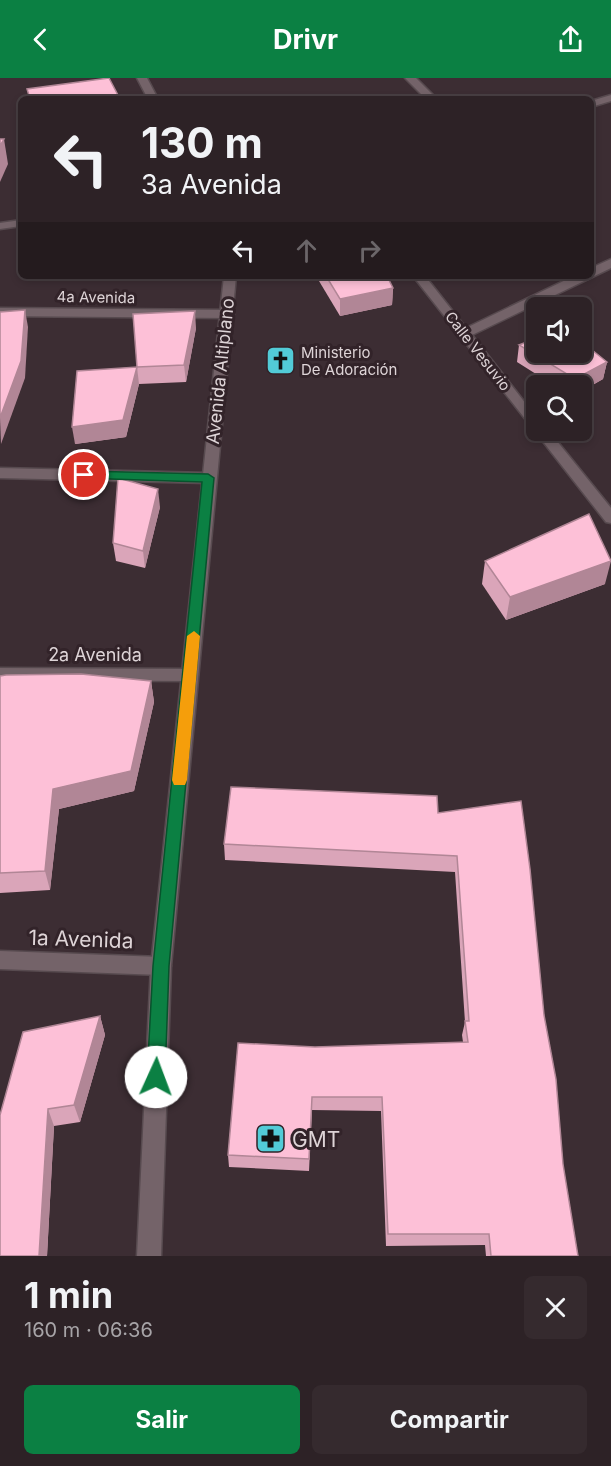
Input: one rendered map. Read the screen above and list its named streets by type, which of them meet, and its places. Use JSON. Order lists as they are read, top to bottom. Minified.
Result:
{"streets":{"street":["4a Avenida","Calle Vesuvio","Avenida Altiplano","2a Avenida","1a Avenida"]},"crossings":[["4a Avenida","Avenida Altiplano"],["Avenida Altiplano","2a Avenida"],["Avenida Altiplano","1a Avenida"]],"places":{"church":["Ministerio De Adoración"],"pharmacy":["GMT"]},"page":{"header":"Drivr","turn":["130 m","3a Avenida"],"heading":["1 min","160 m · 06:36"],"buttons":["Salir","Compartir"]}}
